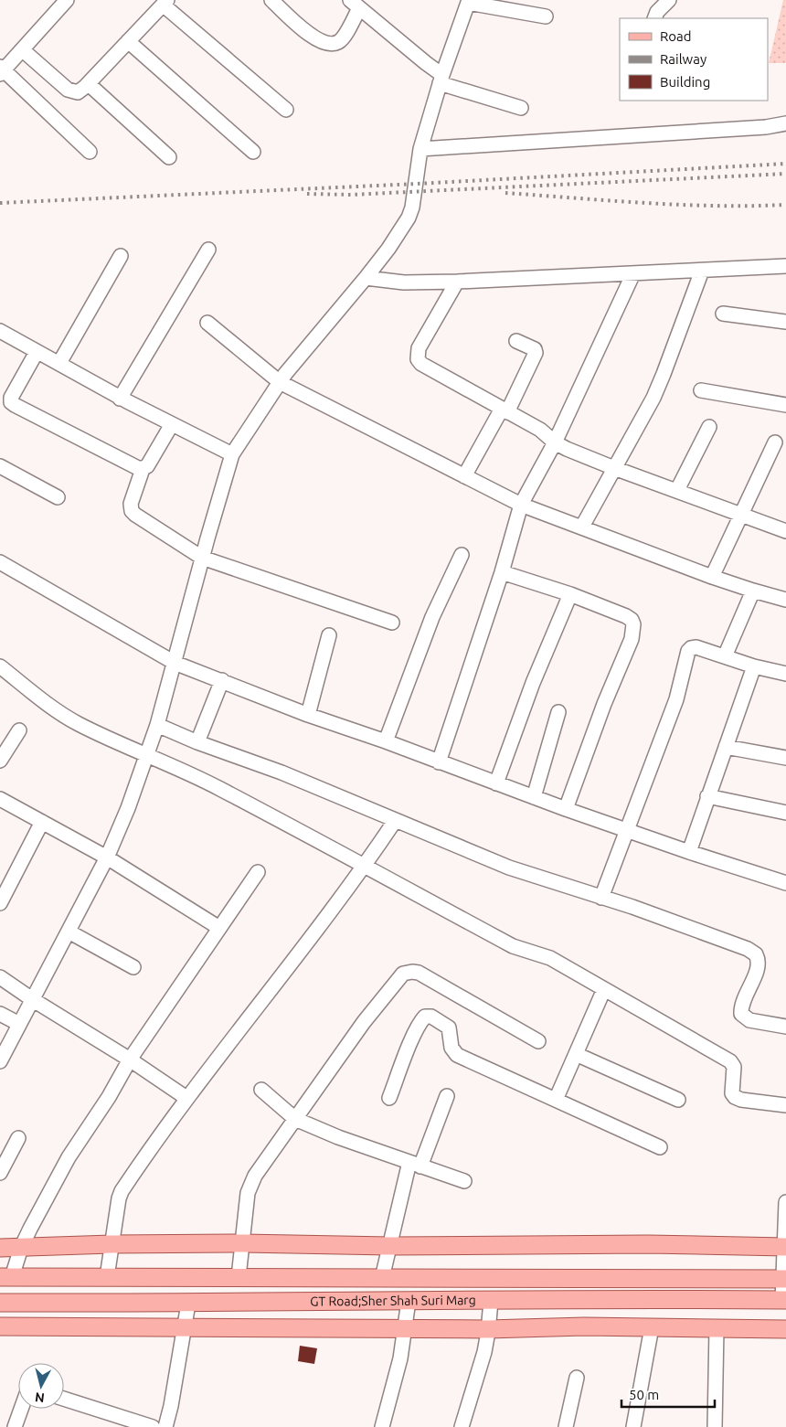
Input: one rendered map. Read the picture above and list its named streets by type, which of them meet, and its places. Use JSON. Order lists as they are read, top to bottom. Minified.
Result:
{"streets":{"main road":["GT Road;Sher Shah Suri Marg"]},"legend":["Road","Railway","Building"],"scale_bar":"50 m","north":"bottom"}
